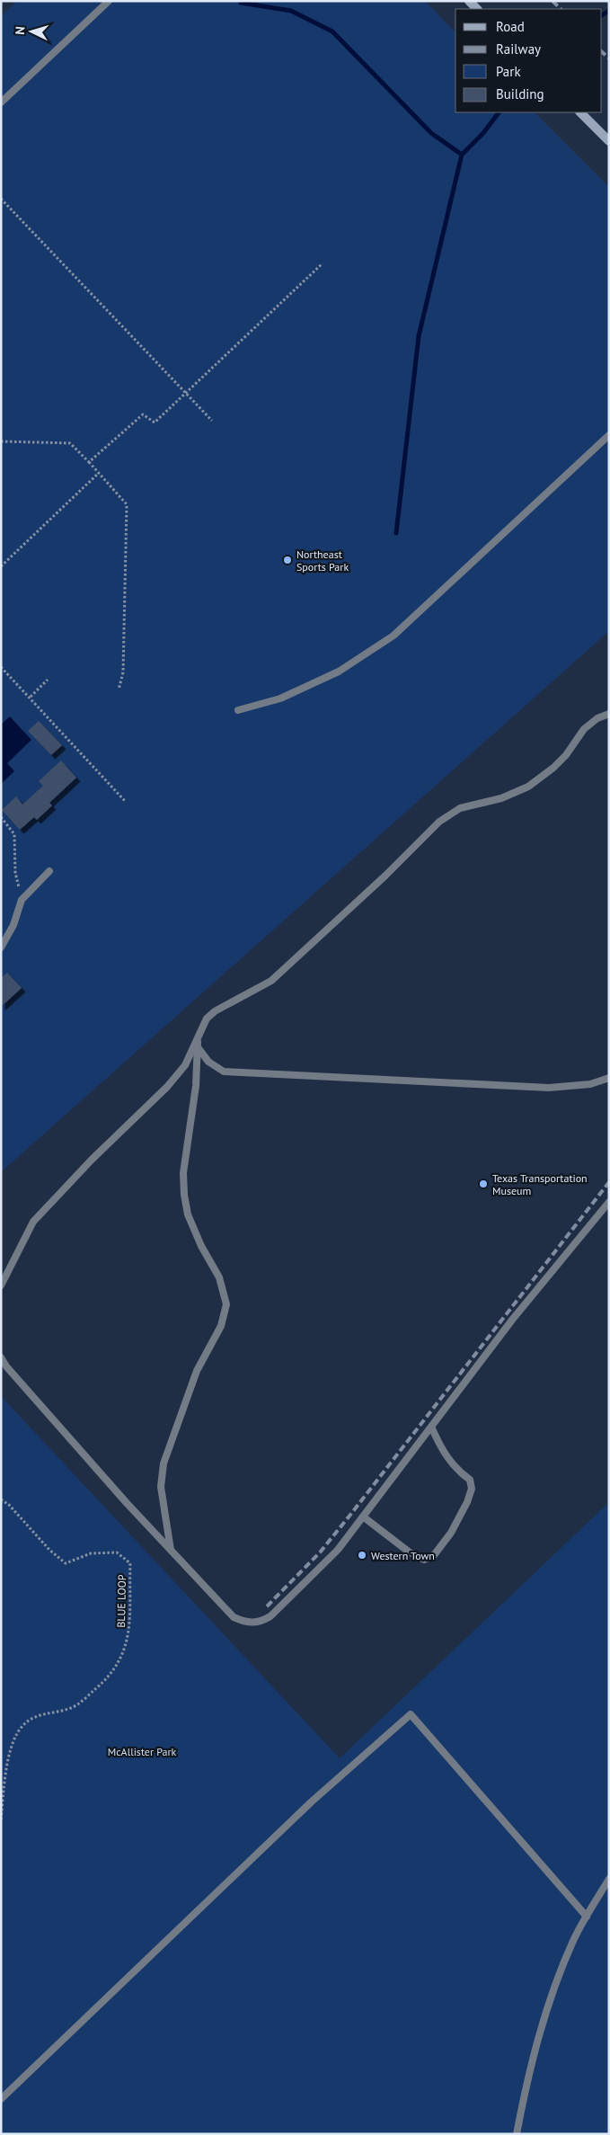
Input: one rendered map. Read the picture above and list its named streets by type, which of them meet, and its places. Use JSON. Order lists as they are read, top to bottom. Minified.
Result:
{"streets":{"path":["BLUE LOOP"]},"parks":["McAllister Park"],"places":["Northeast Sports Park","Texas Transportation Museum","Western Town"],"legend":["Road","Railway","Park","Building"],"north":"left"}
